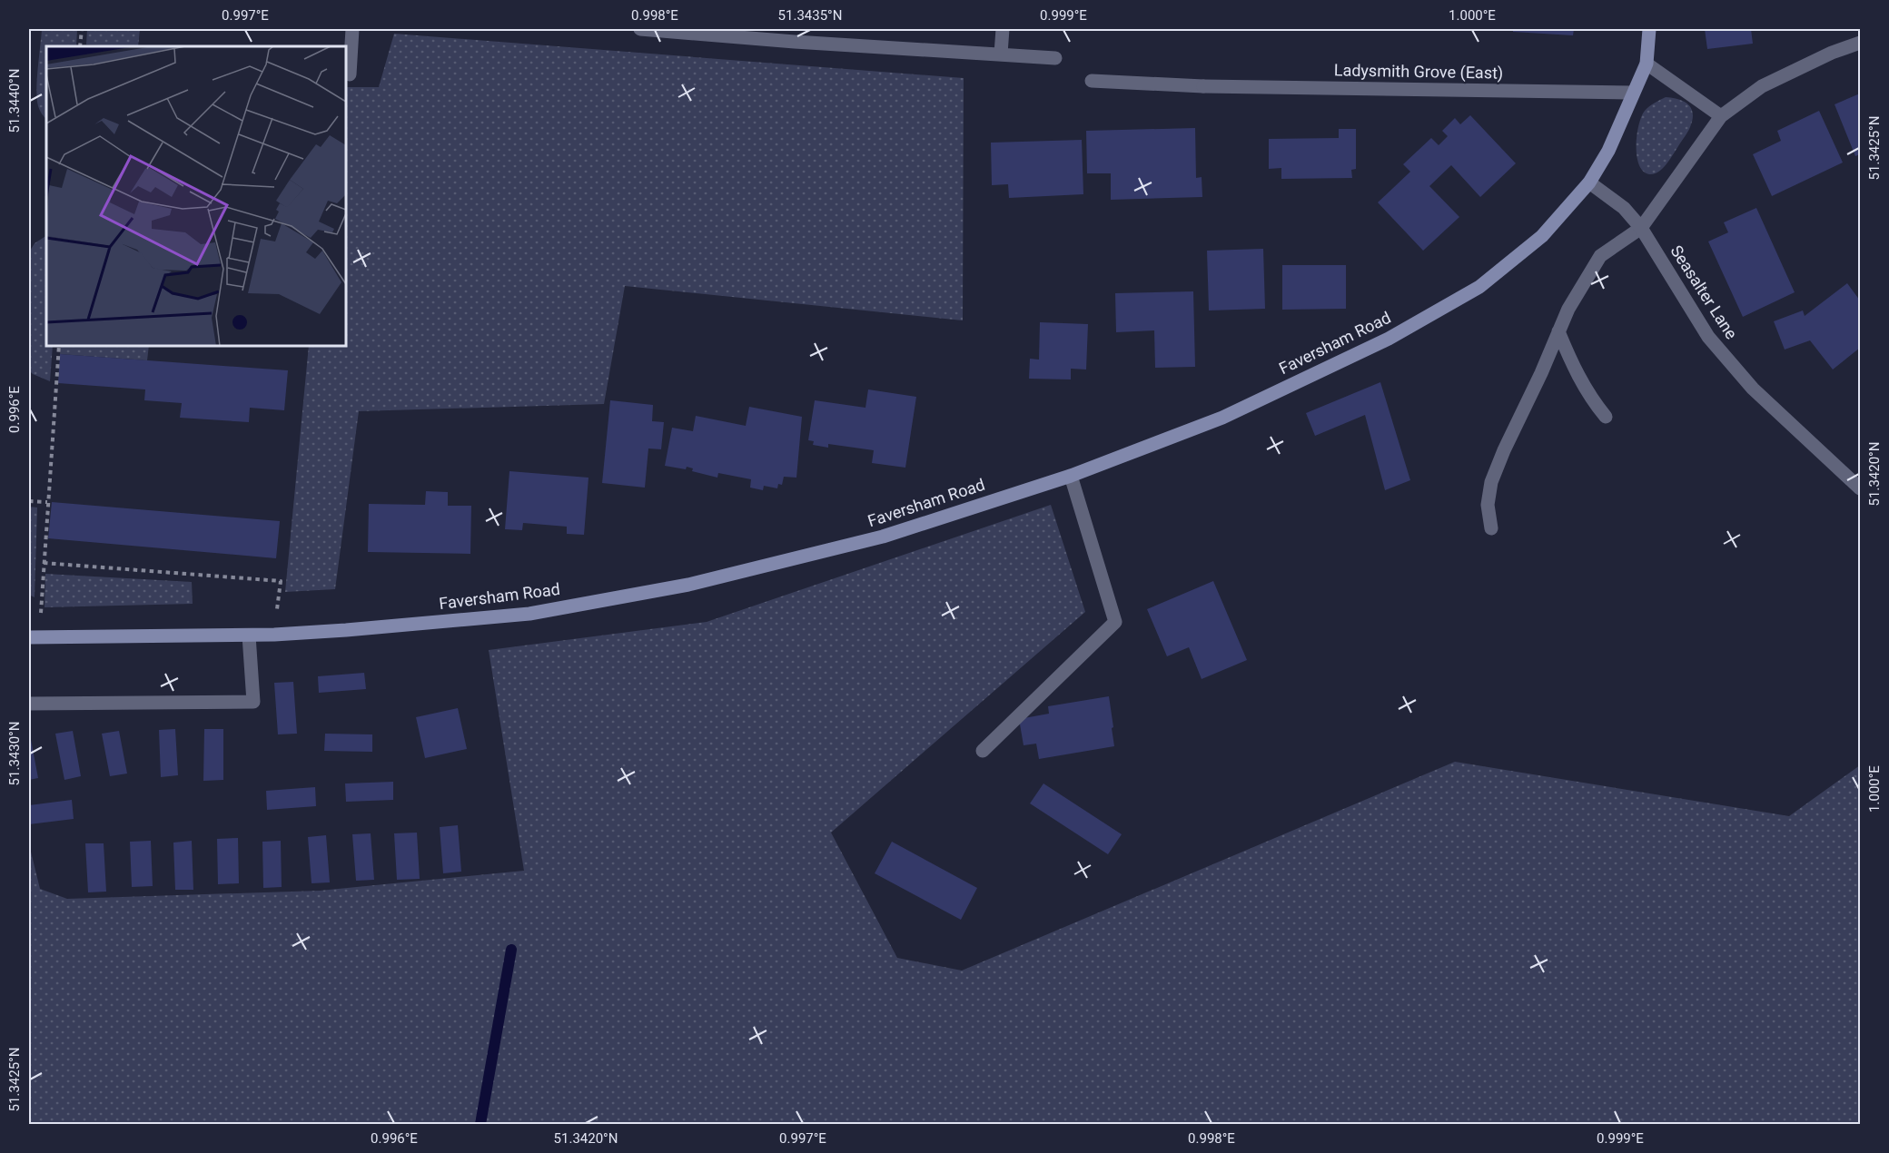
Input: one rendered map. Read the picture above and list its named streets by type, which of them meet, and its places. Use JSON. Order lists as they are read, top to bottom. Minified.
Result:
{"streets":{"street":["Ladysmith Grove (East)","Seasalter Lane","Faversham Road"]},"crossings":[["Ladysmith Grove (East)","Faversham Road"],["Seasalter Lane","Faversham Road"]],"coordinates":["0.997°E","0.998°E","51.3435°N","0.999°E","1.000°E","51.3440°N","51.3425°N","0.996°E","51.3420°N","51.3430°N"]}
